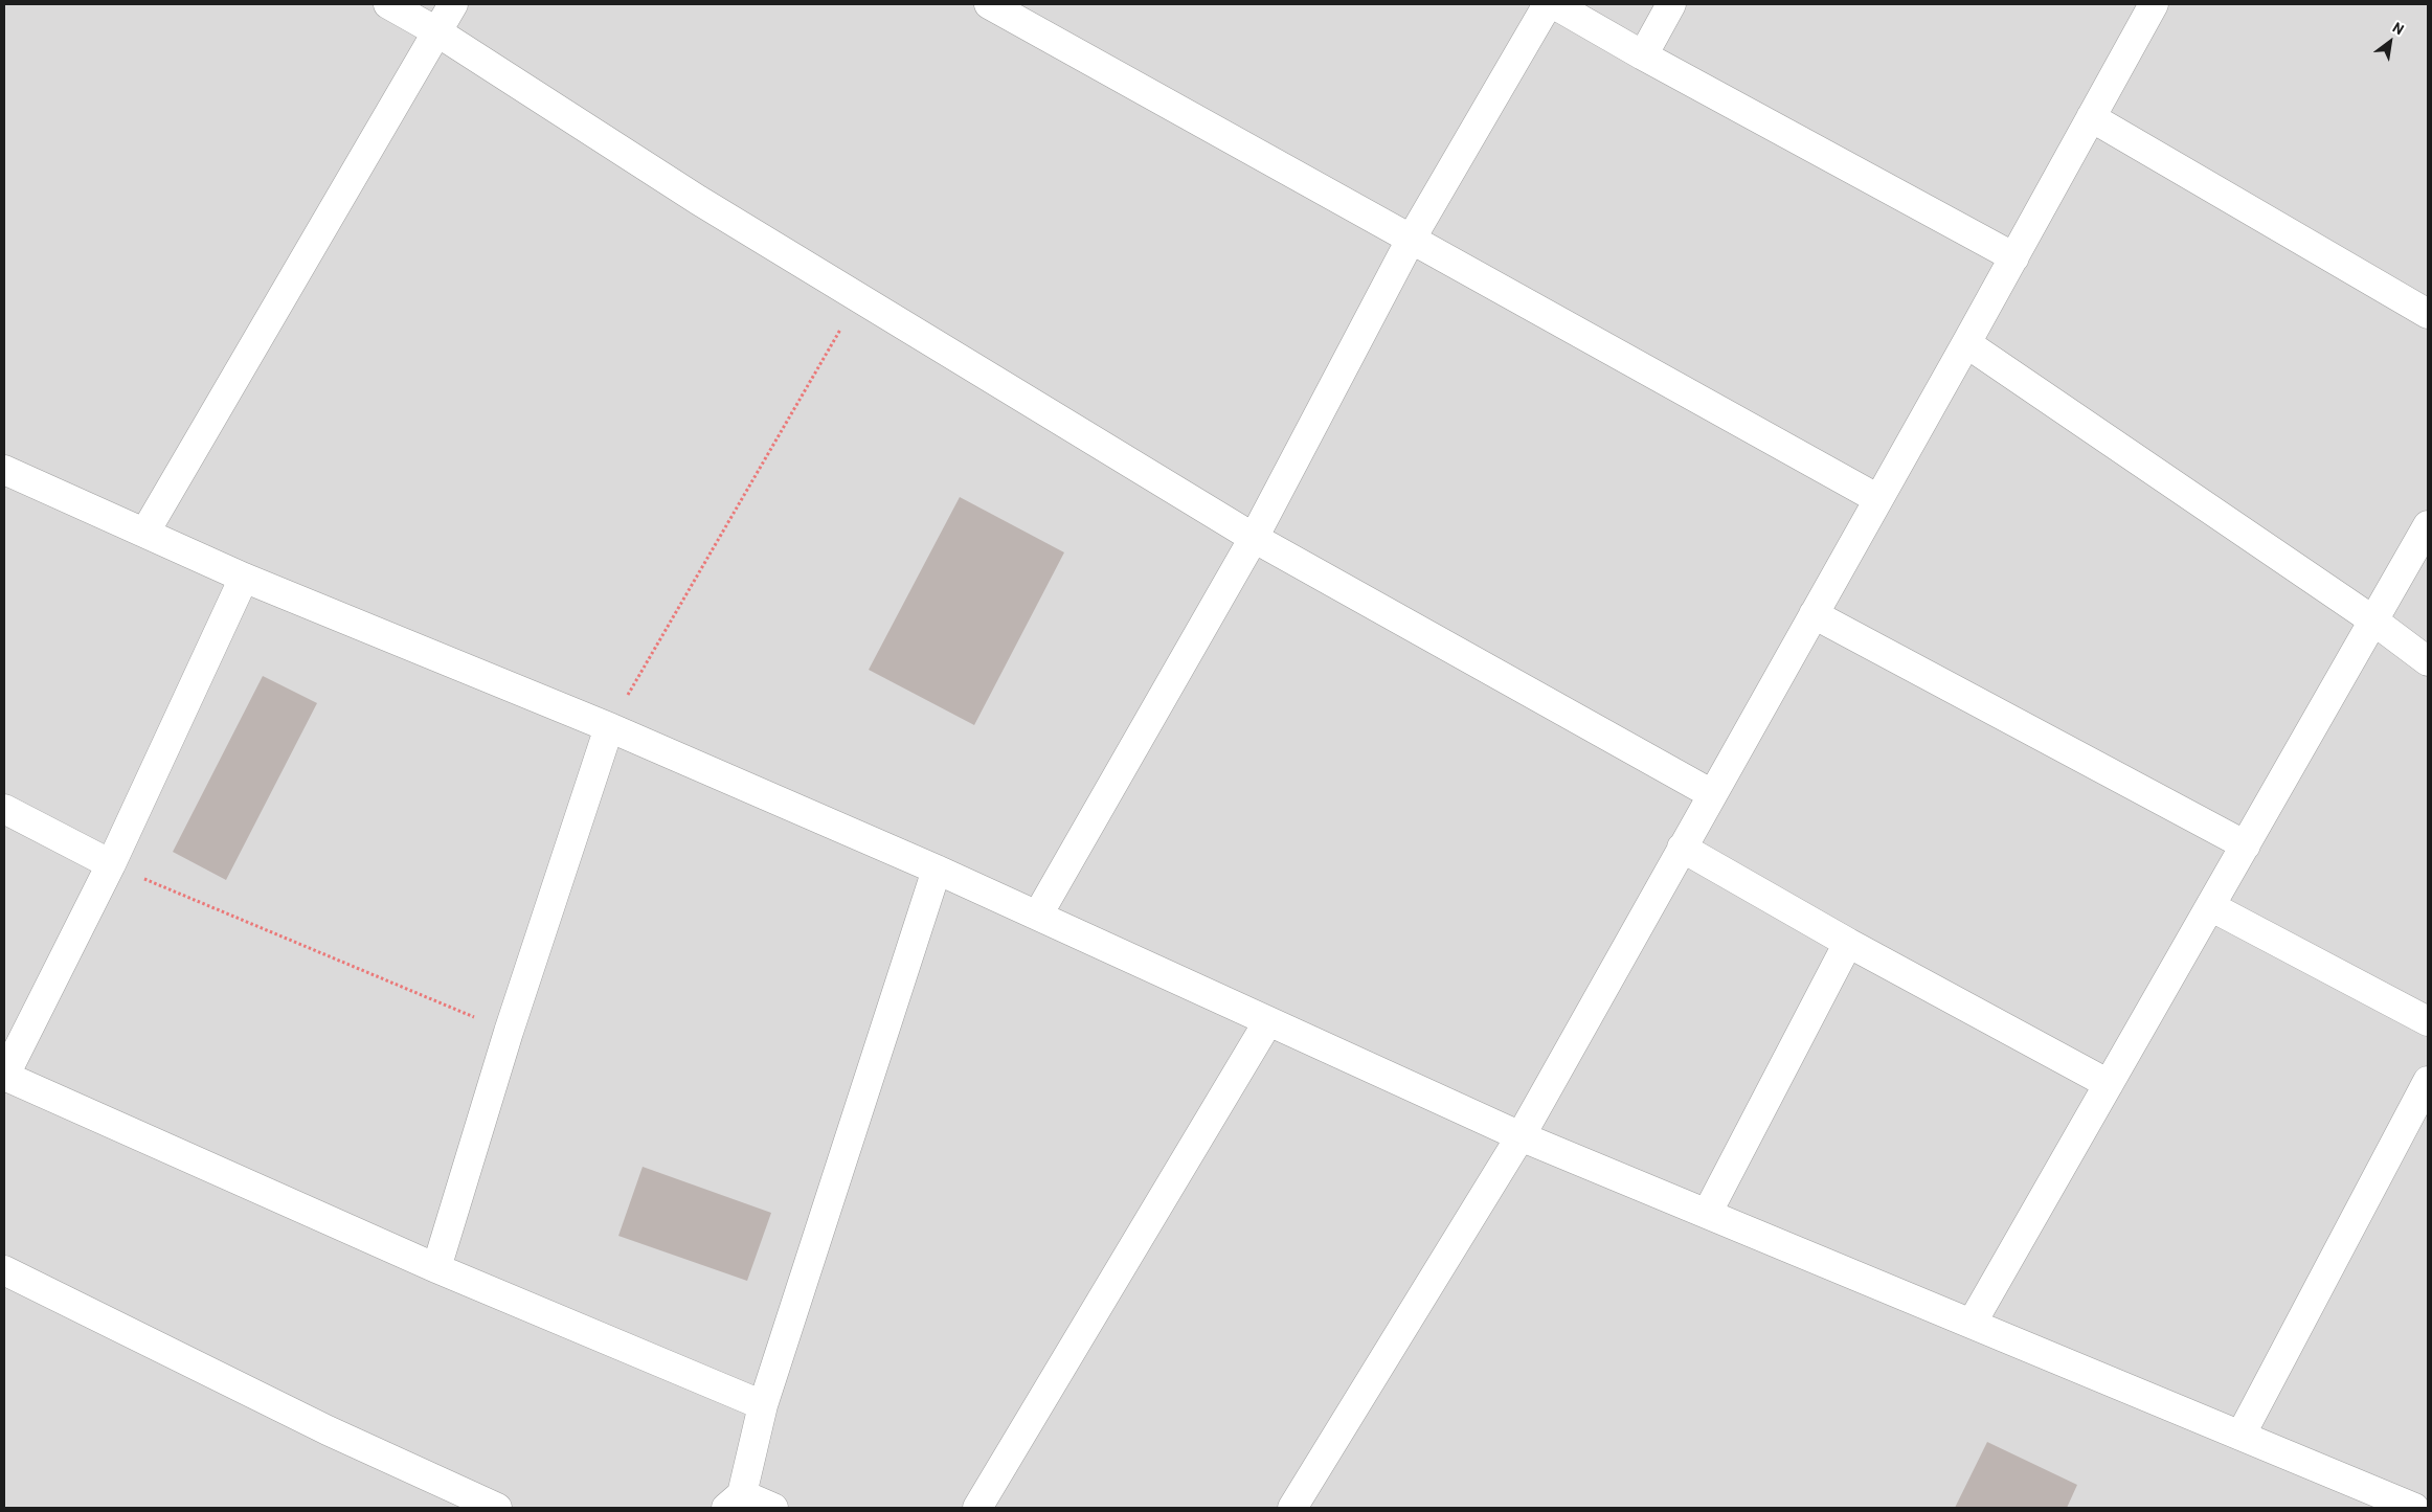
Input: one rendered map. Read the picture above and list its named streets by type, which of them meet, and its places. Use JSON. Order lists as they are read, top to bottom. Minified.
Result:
{"north":"top right"}
